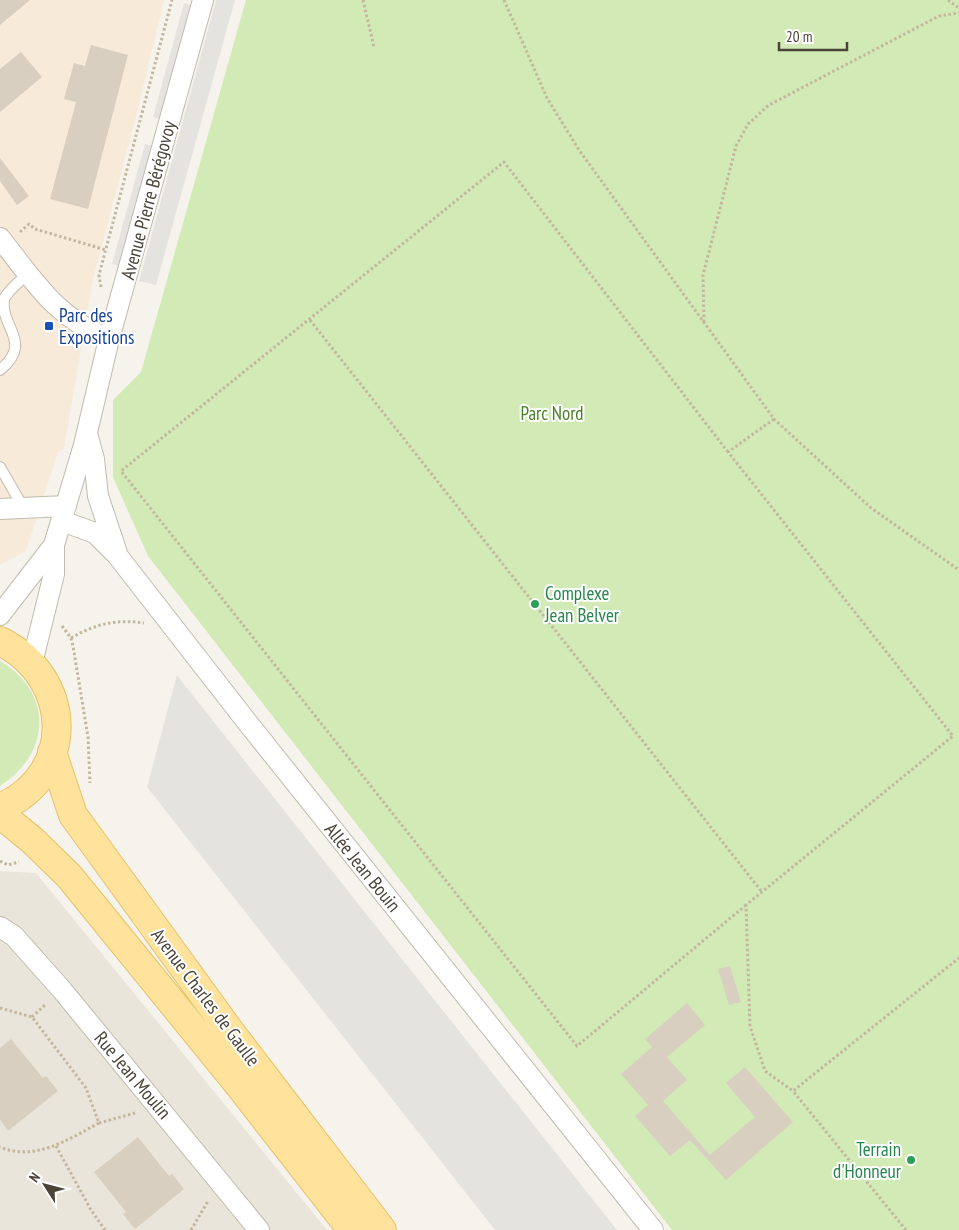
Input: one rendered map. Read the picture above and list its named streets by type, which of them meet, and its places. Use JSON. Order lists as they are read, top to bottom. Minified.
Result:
{"streets":{"main road":["Avenue Charles de Gaulle"],"street":["Avenue Pierre Bérégovoy","Allée Jean Bouin","Rue Jean Moulin"]},"crossings":[["Avenue Pierre Bérégovoy","Allée Jean Bouin"]],"parks":["Parc Nord"],"places":{"transit":["Parc des Expositions"],"other":["Complexe Jean Belver","Terrain d'Honneur"]},"scale_bar":"20 m","north":"top left"}
